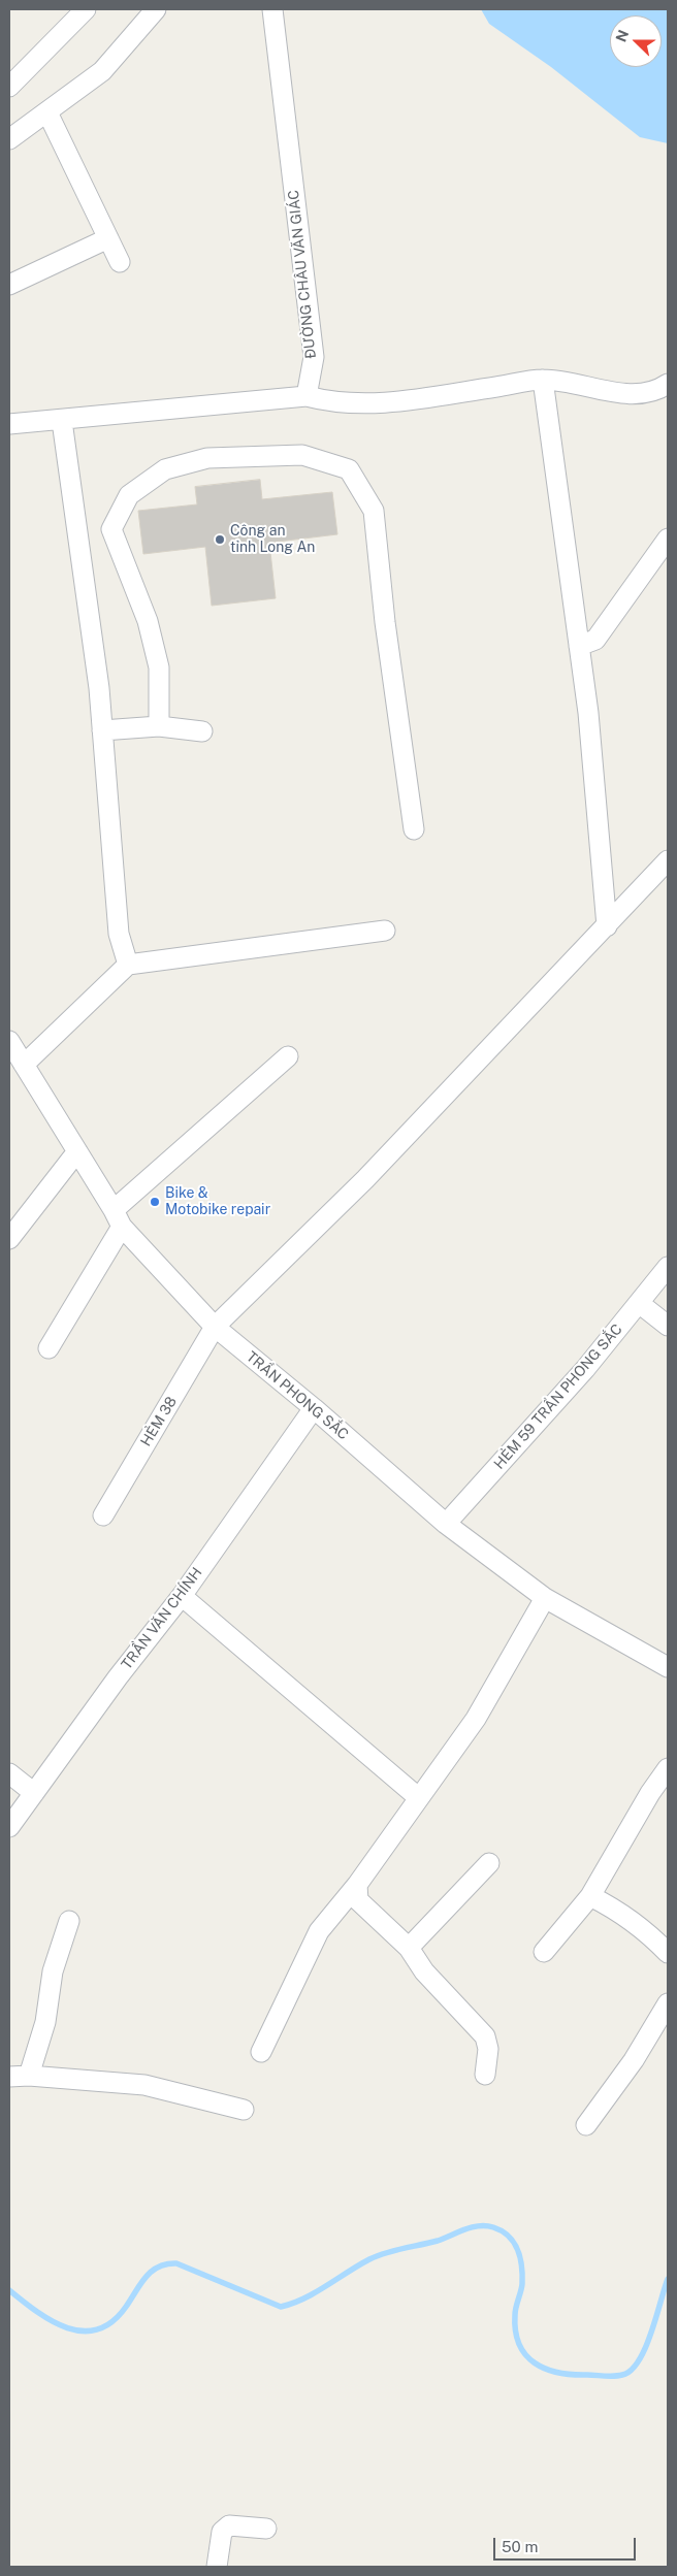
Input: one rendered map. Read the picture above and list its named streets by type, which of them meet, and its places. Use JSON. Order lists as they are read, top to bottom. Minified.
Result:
{"streets":{"street":["ĐƯỜNG CHÂU VĂN GIÁC","TRẦN PHONG SẮC","HẺM 59 TRẦN PHONG SẮC","HẺM 38","TRẦN VĂN CHÍNH"]},"crossings":[["TRẦN PHONG SẮC","HẺM 59 TRẦN PHONG SẮC"],["TRẦN PHONG SẮC","HẺM 38"],["TRẦN PHONG SẮC","TRẦN VĂN CHÍNH"]],"places":["Công an tỉnh Long An","Bike & Motobike repair"],"scale_bar":"50 m","north":"left"}
